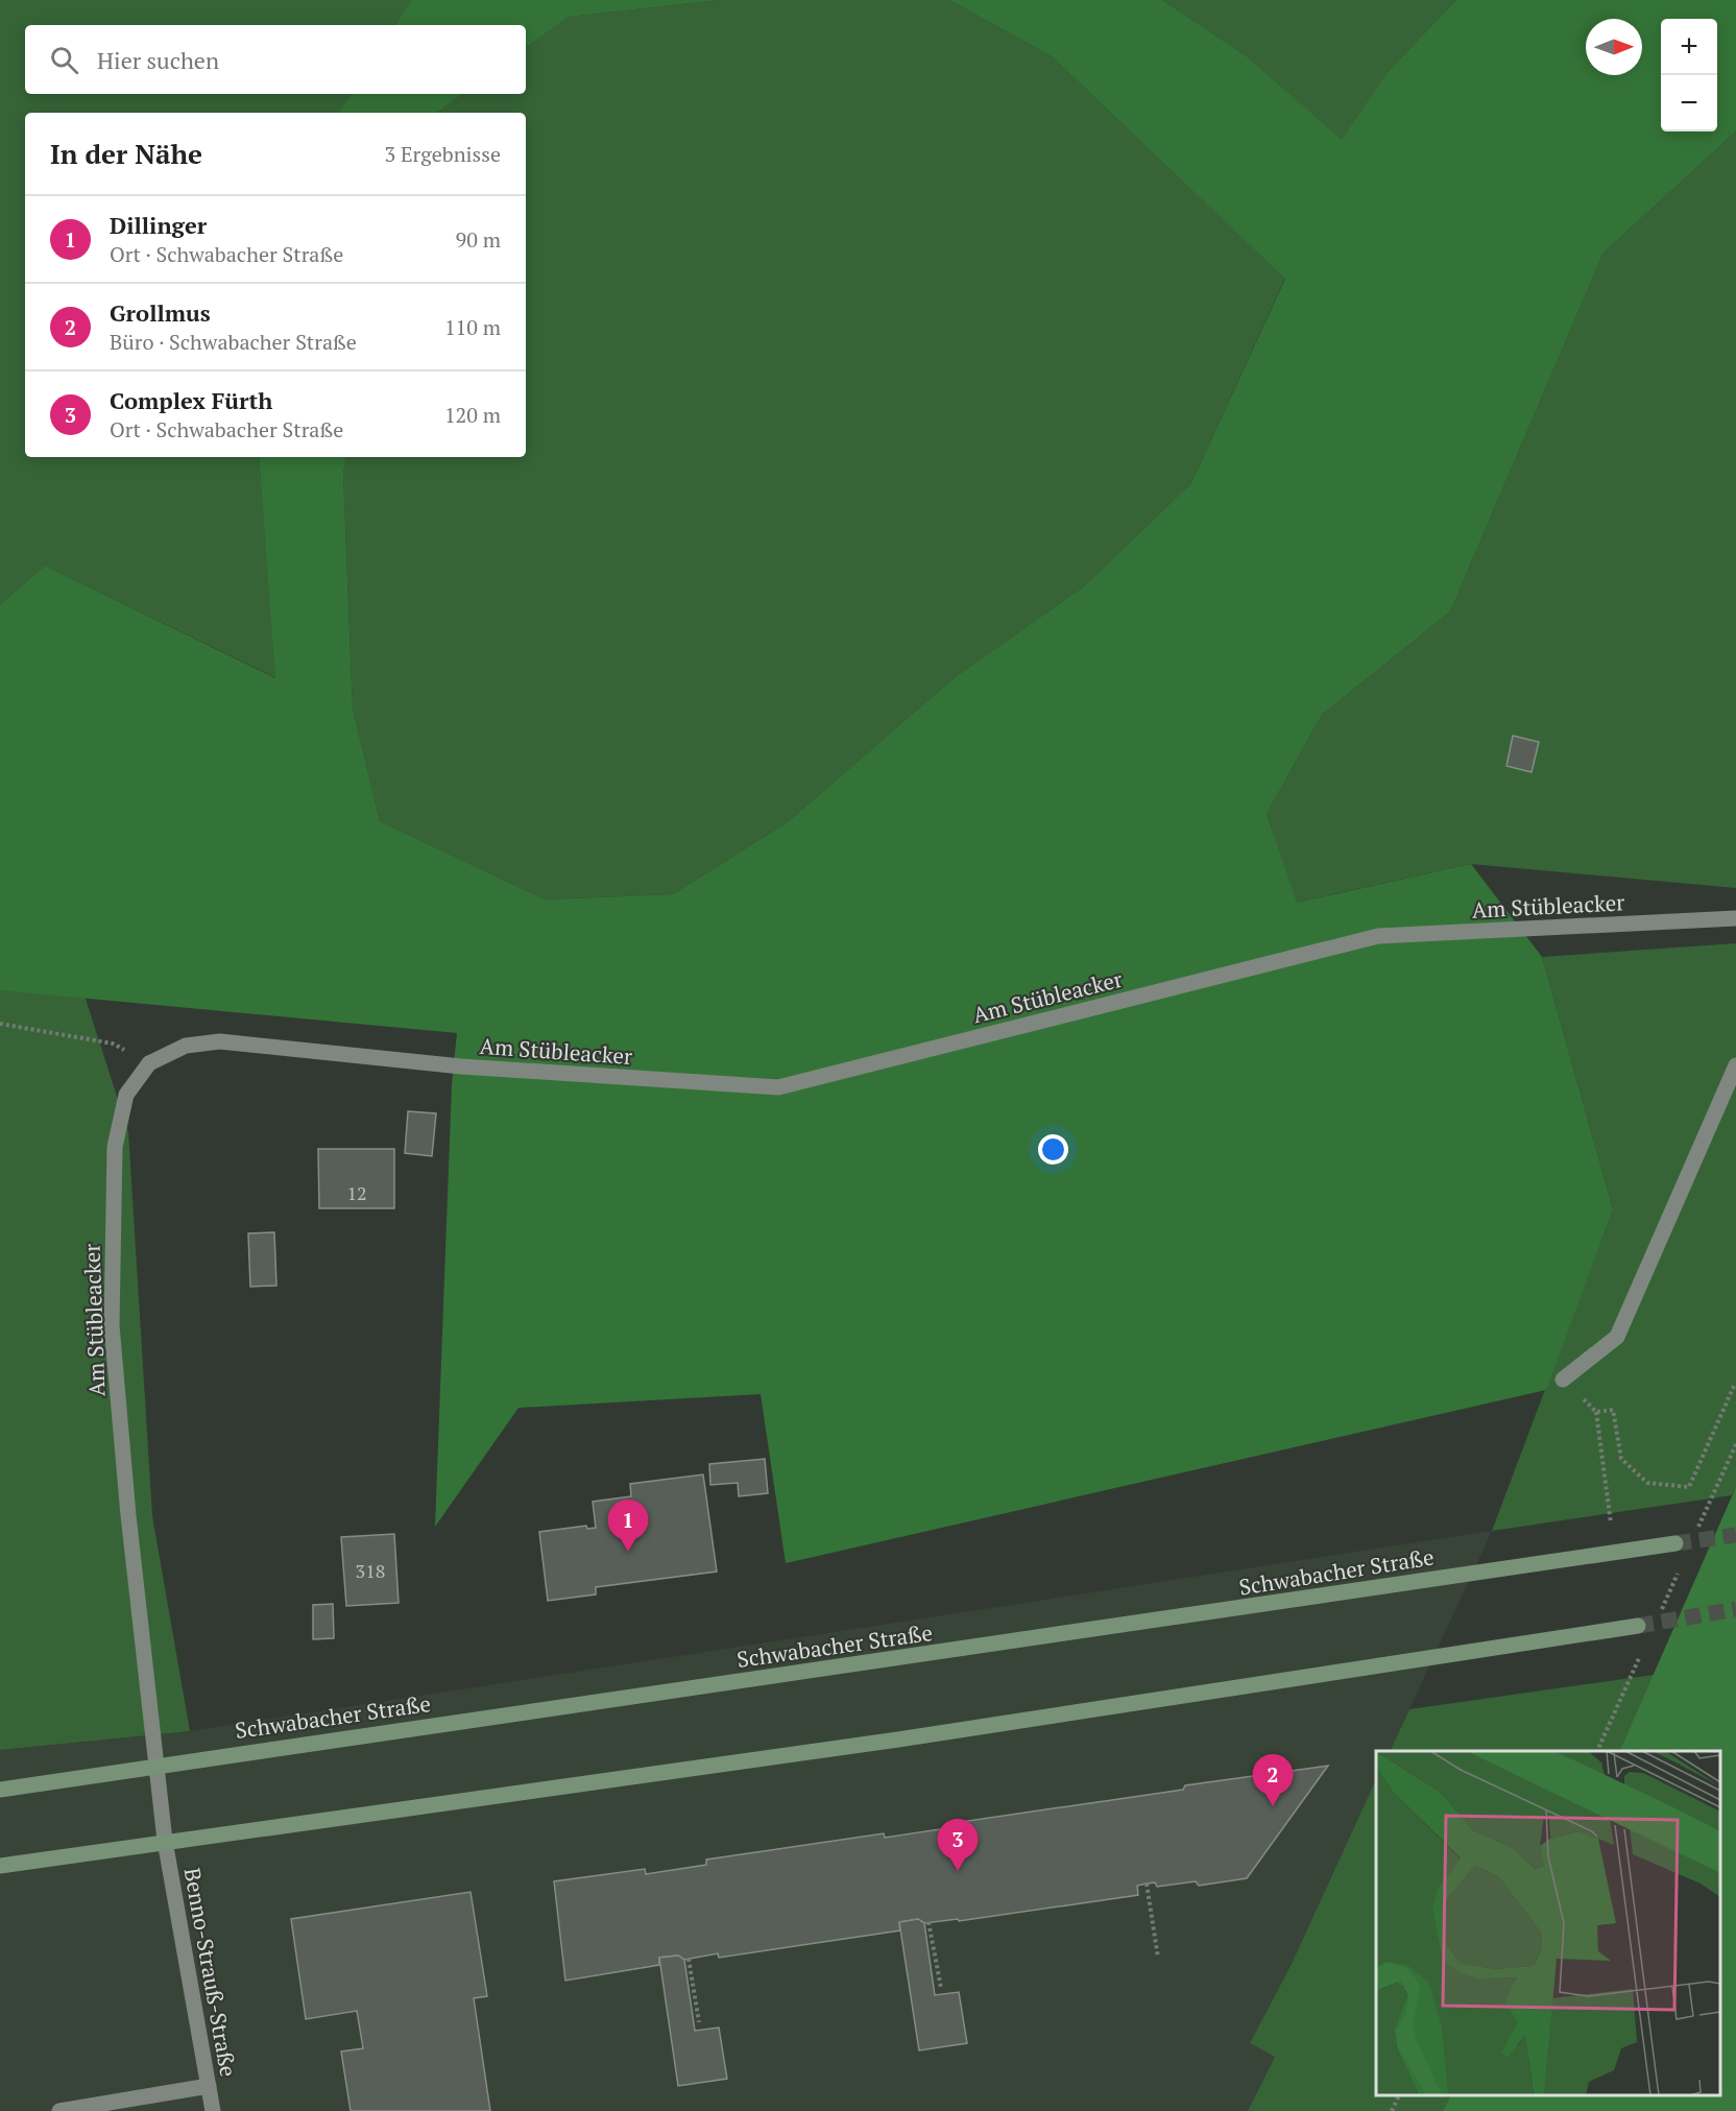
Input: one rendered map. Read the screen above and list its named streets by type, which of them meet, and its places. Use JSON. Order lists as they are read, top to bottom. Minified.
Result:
{"streets":{"main road":["Schwabacher Straße"],"street":["Am Stübleacker","Benno-Strauß-Straße"]},"crossings":[["Am Stübleacker","Schwabacher Straße"],["Am Stübleacker","Benno-Strauß-Straße"]],"house_numbers":["12","318"],"north":"right","page":{"map_buttons":["+","−"],"search":"Hier suchen","heading":["In der Nähe","3 Ergebnisse"],"list":[{"mark":"1","name":"Dillinger","note":"Ort · Schwabacher Straße","value":"90 m"},{"mark":"2","name":"Grollmus","note":"Büro · Schwabacher Straße","value":"110 m"},{"mark":"3","name":"Complex Fürth","note":"Ort · Schwabacher Straße","value":"120 m"}],"pins":["1","2","3"]}}
